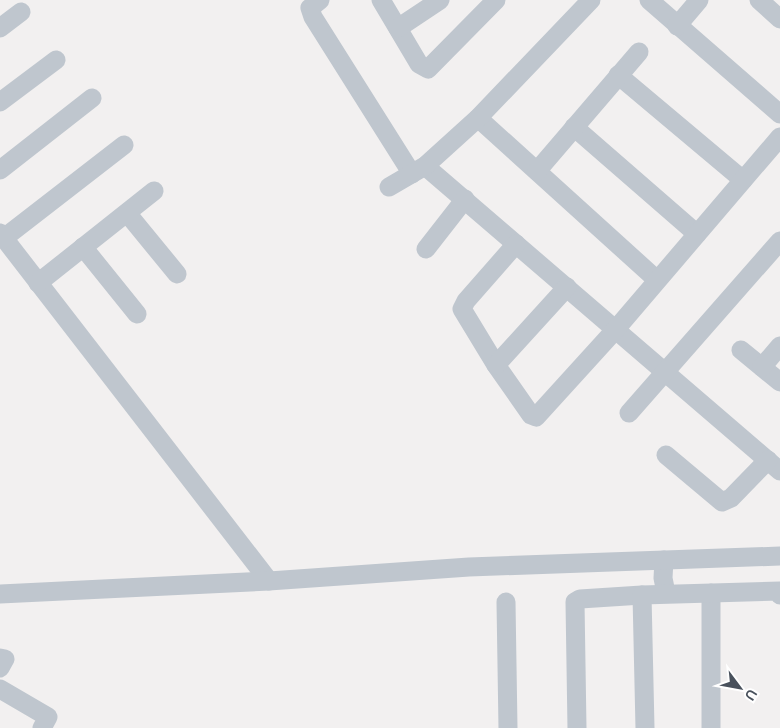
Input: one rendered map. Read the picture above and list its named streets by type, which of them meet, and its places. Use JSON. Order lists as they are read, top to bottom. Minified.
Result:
{"north":"bottom right"}
